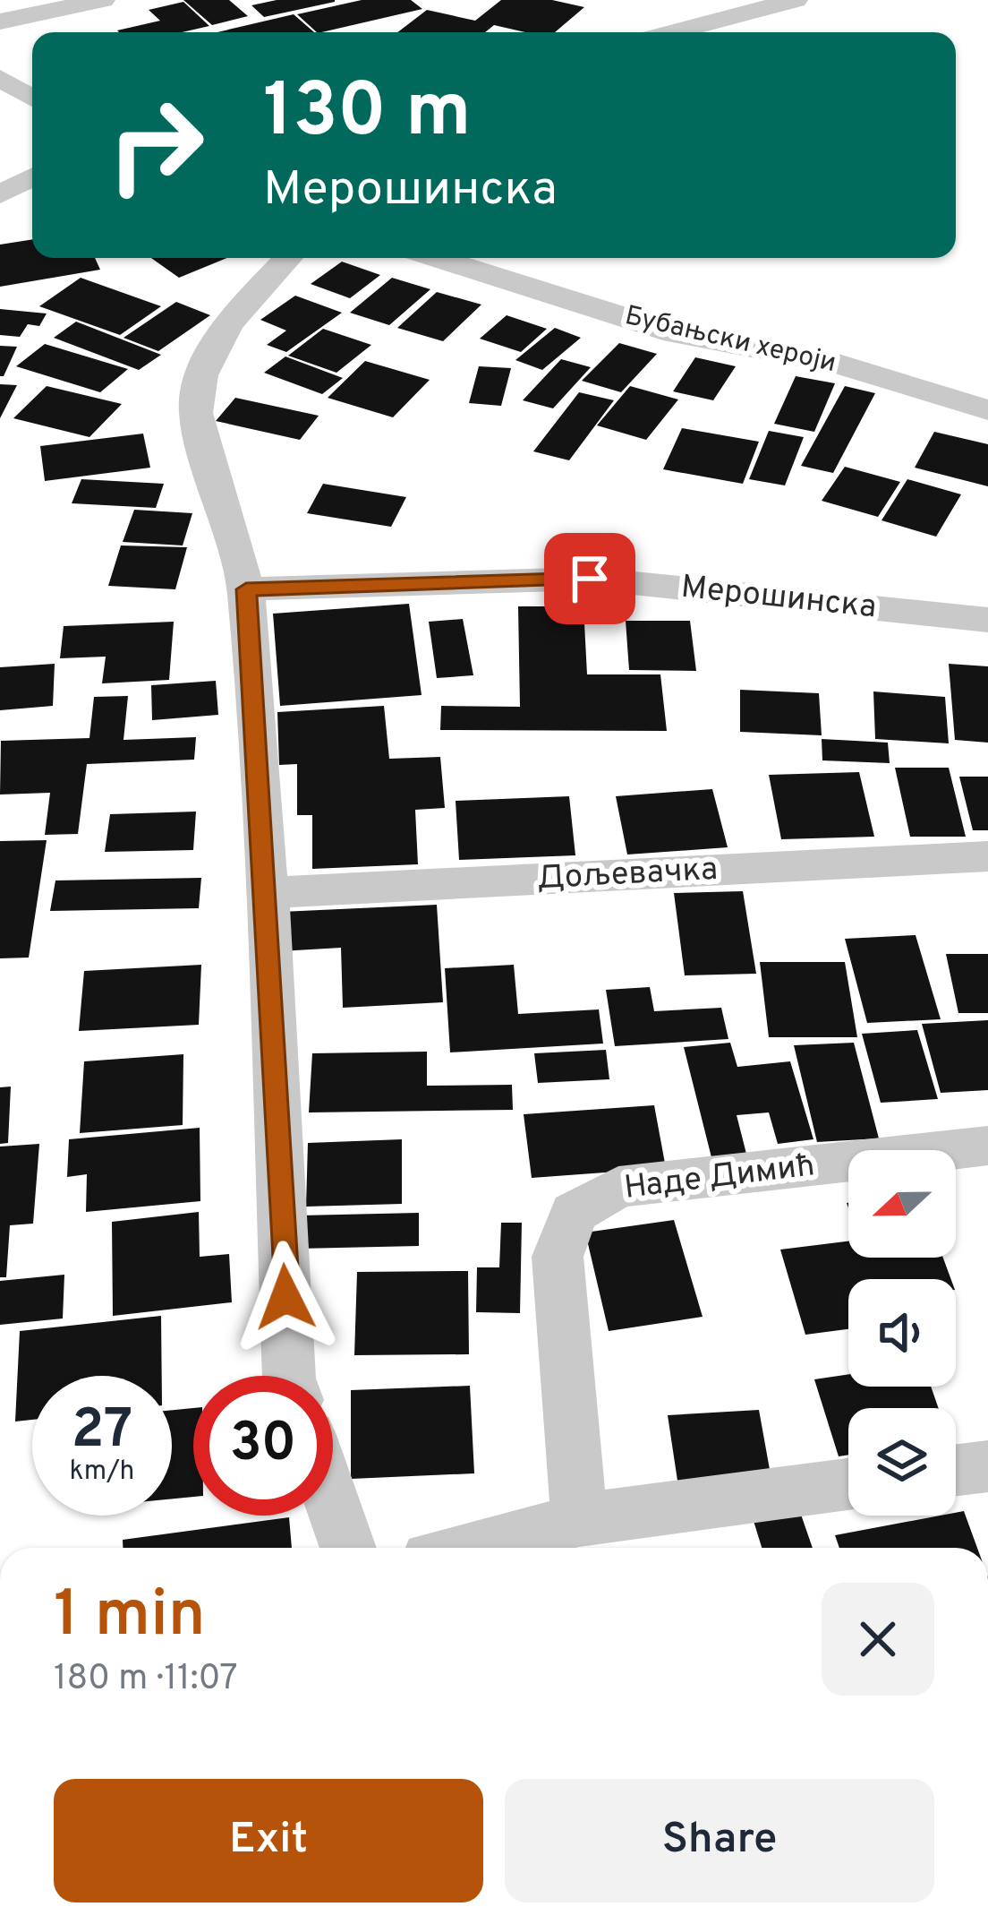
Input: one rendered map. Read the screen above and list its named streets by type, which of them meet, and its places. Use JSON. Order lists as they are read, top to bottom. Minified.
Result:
{"streets":{"street":["Бубањски хероји","Мерошинска","Дољевачка","Наде Димић"]},"north":"left","page":{"turn":["130 m","Мерошинска"],"speed":"27 km/h","limit":"30","heading":["1 min","180 m · 11:07"],"buttons":["Exit","Share"]}}
